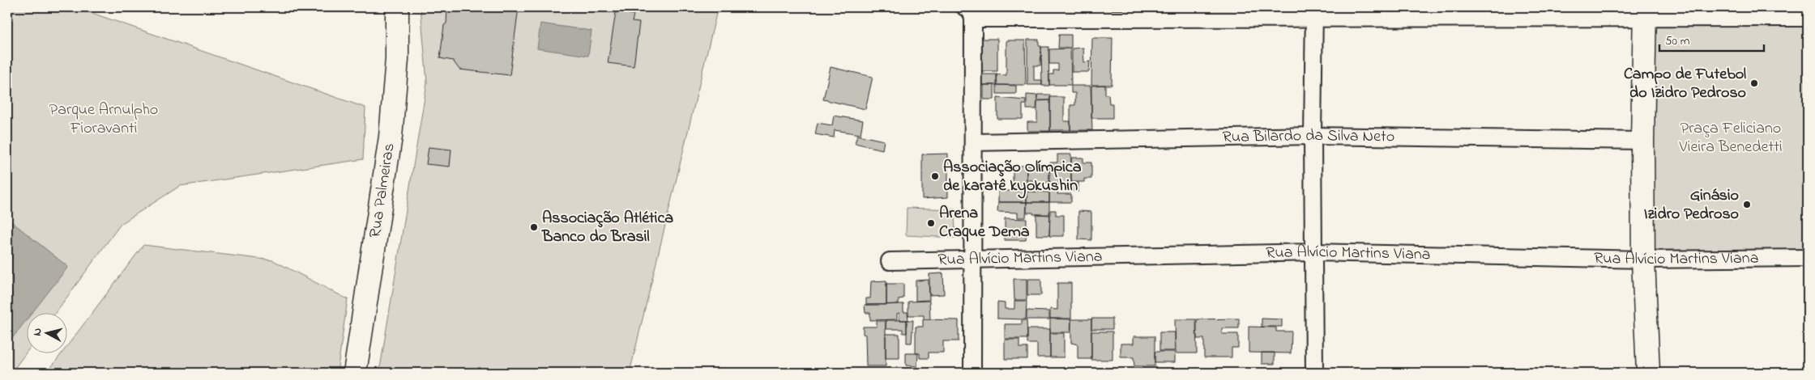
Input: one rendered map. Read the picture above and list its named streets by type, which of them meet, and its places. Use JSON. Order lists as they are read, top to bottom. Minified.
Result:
{"streets":{"street":["Rua Bilardo da Silva Neto","Rua Palmeiras","Rua Alvício Martins Viana"]},"parks":["Parque Arnulpho Fioravanti","Praça Feliciano Vieira Benedetti"],"places":["Campo de Futebol do Izidro Pedroso","Associação Olímpica de karatê kyokushin","Ginásio Izidro Pedroso","Arena Craque Dema","Associação Atlética Banco do Brasil"],"scale_bar":"50 m","north":"left"}
